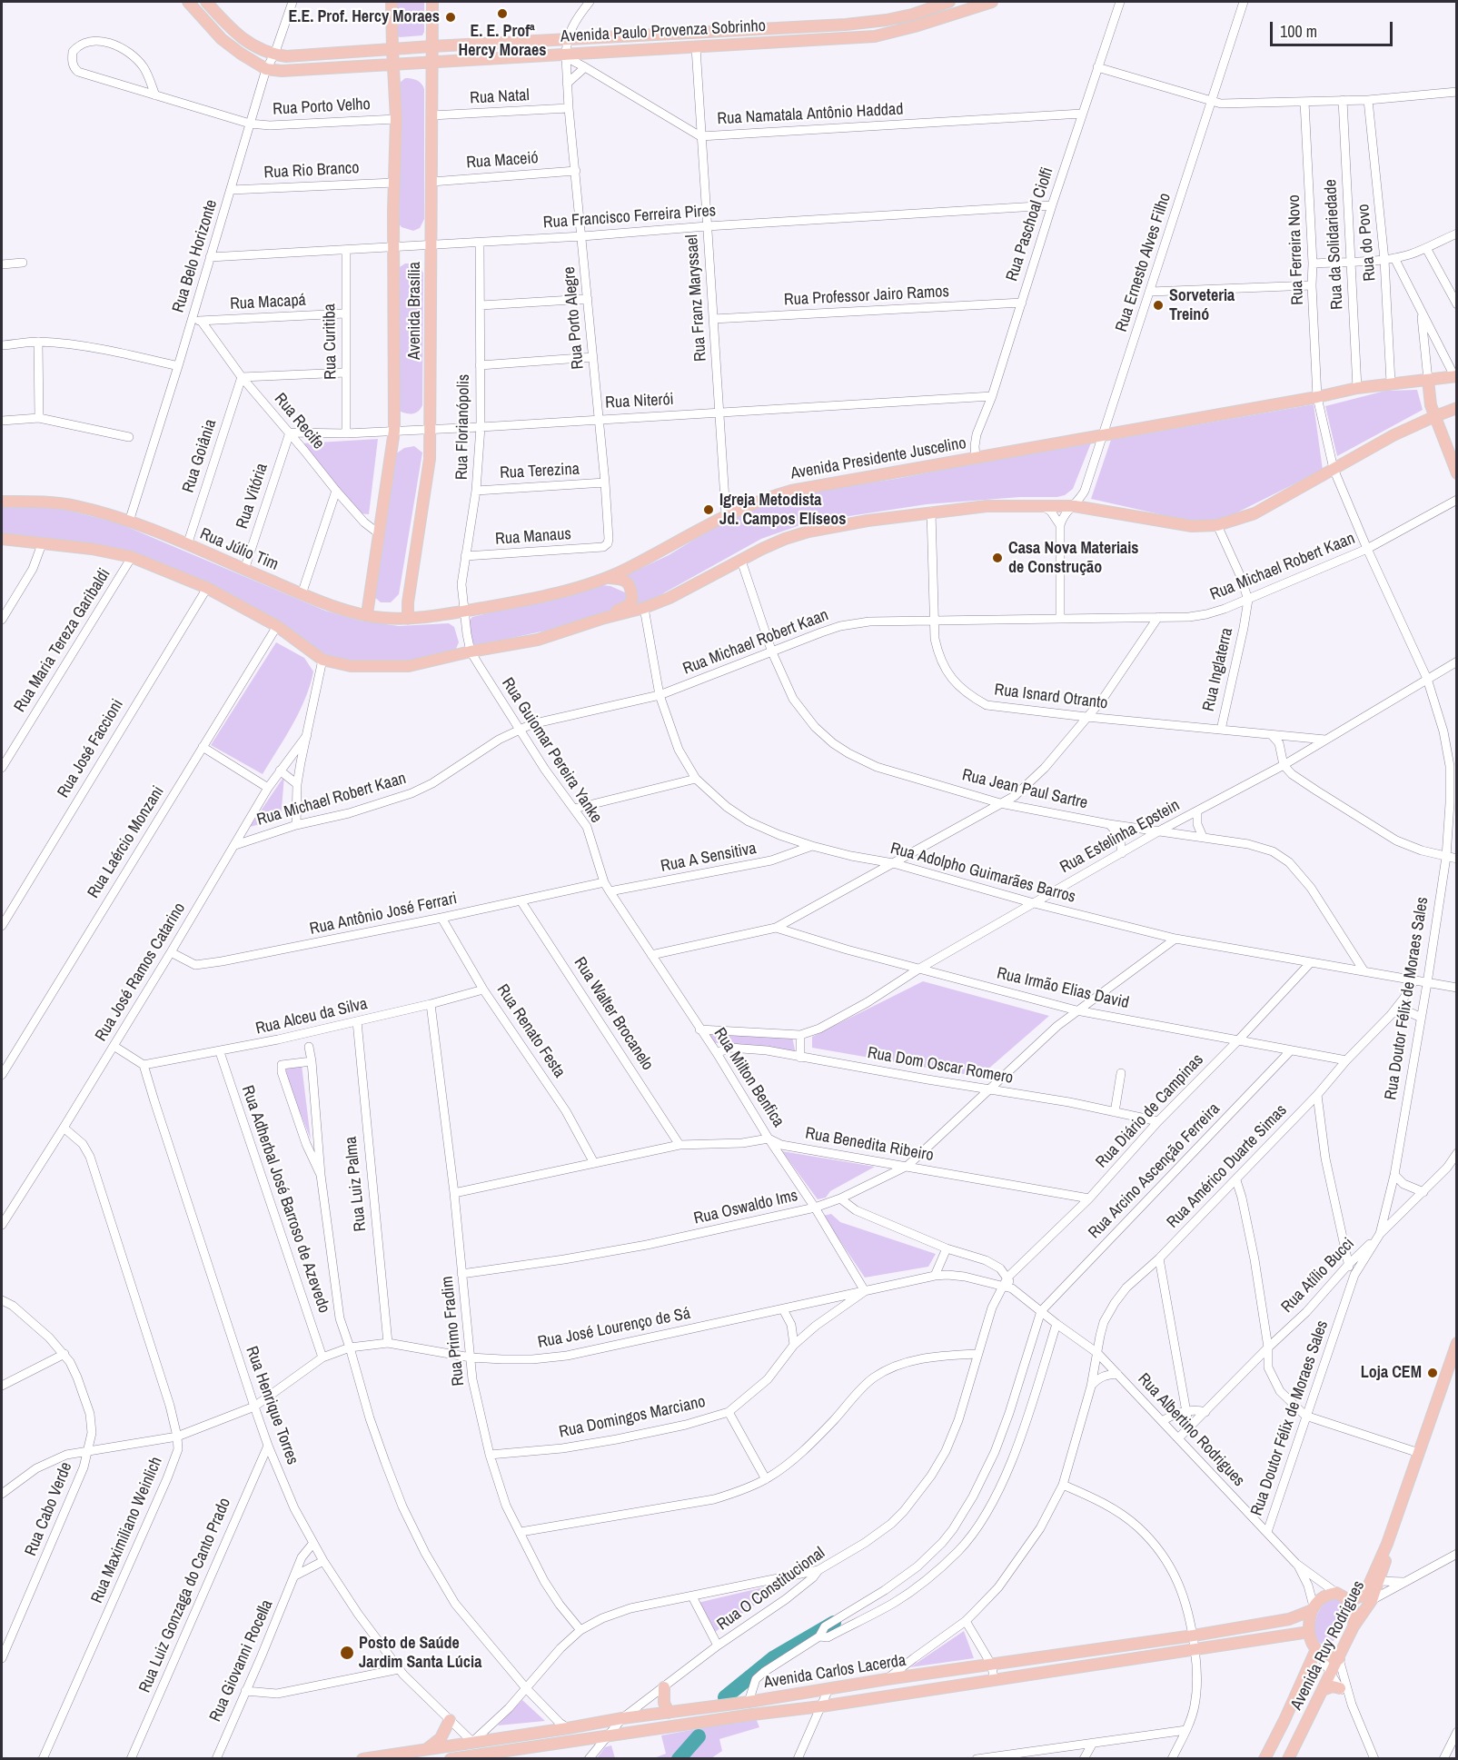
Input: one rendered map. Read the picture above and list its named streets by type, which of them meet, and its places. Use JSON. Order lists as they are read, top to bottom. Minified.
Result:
{"streets":{"main road":["Avenida Paulo Provenza Sobrinho","Avenida Brasília","Avenida Presidente Juscelino","Rua Júlio Tim","Avenida Ruy Rodrigues","Avenida Carlos Lacerda"],"street":["Rua Natal","Rua Porto Velho","Rua Namatala Antônio Haddad","Rua Maceió","Rua Rio Branco","Rua Francisco Ferreira Pires","Rua Paschoal Ciolfi","Rua do Povo","Rua da Solidariedade","Rua Ferreira Novo","Rua Belo Horizonte","Rua Ernesto Alves Filho","Rua Professor Jairo Ramos","Rua Franz Maryssael","Rua Macapá","Rua Porto Alegre","Rua Curitiba","Rua Niterói","Rua Recife","Rua Florianópolis","Rua Goiânia","Rua Terezina","Rua Vitória","Rua Manaus","Rua Michael Robert Kaan","Rua Maria Tereza Garibaldi","Rua Inglaterra","Rua Isnard Otranto","Rua José Faccioni","Rua Guiomar Pereira Yanke","Rua Jean Paul Sartre","Rua Estelinha Epstein","Rua Laércio Monzani","Rua A Sensitiva","Rua Adolpho Guimarães Barros","Rua Antônio José Ferrari","Rua José Ramos Catarino","Rua Irmão Elias David","Rua Doutor Félix de Moraes Sales","Rua Walter Brocanelo","Rua Alceu da Silva","Rua Renato Festa","Rua Dom Oscar Romero","Rua Milton Benfica","Rua Diário de Campinas","Rua Benedita Ribeiro","Rua Américo Duarte Simas","Rua Arcino Ascenção Ferreira","Rua Luiz Palma","Rua Adherbal José Barroso de Azevedo","Rua Oswaldo Ims","Rua Atílio Bucci","Rua José Lourenço de Sá","Rua Primo Fradim","Rua Henrique Torres","Rua Domingos Marciano","Rua Albertino Rodrigues","Rua Cabo Verde","Rua Maximiliano Weinlich","Rua O Constitucional","Rua Luiz Gonzaga do Canto Prado","Rua Giovanni Rocella"]},"crossings":[["Avenida Paulo Provenza Sobrinho","Rua Namatala Antônio Haddad"],["Avenida Paulo Provenza Sobrinho","Rua Belo Horizonte"],["Avenida Paulo Provenza Sobrinho","Rua Franz Maryssael"],["Avenida Paulo Provenza Sobrinho","Avenida Brasília"],["Avenida Paulo Provenza Sobrinho","Rua Porto Alegre"],["Rua Natal","Avenida Brasília"],["Rua Natal","Rua Porto Alegre"],["Rua Porto Velho","Rua Belo Horizonte"],["Rua Porto Velho","Avenida Brasília"],["Rua Namatala Antônio Haddad","Rua Paschoal Ciolfi"],["Rua Namatala Antônio Haddad","Rua Franz Maryssael"],["Rua Namatala Antônio Haddad","Rua Porto Alegre"],["Rua Maceió","Avenida Brasília"],["Rua Maceió","Rua Porto Alegre"],["Rua Rio Branco","Rua Belo Horizonte"],["Rua Rio Branco","Avenida Brasília"],["Rua Francisco Ferreira Pires","Rua Paschoal Ciolfi"],["Rua Francisco Ferreira Pires","Rua Belo Horizonte"],["Rua Francisco Ferreira Pires","Rua Franz Maryssael"],["Rua Francisco Ferreira Pires","Avenida Brasília"],["Rua Francisco Ferreira Pires","Rua Porto Alegre"],["Rua Francisco Ferreira Pires","Rua Curitiba"],["Rua Francisco Ferreira Pires","Rua Florianópolis"],["Rua Paschoal Ciolfi","Rua Professor Jairo Ramos"],["Rua Paschoal Ciolfi","Rua Niterói"],["Rua Paschoal Ciolfi","Avenida Presidente Juscelino"],["Rua do Povo","Avenida Presidente Juscelino"],["Rua da Solidariedade","Avenida Presidente Juscelino"],["Rua Ferreira Novo","Avenida Presidente Juscelino"],["Rua Belo Horizonte","Rua Macapá"],["Rua Belo Horizonte","Rua Júlio Tim"],["Rua Ernesto Alves Filho","Avenida Presidente Juscelino"],["Rua Professor Jairo Ramos","Rua Franz Maryssael"],["Rua Franz Maryssael","Rua Niterói"],["Rua Franz Maryssael","Avenida Presidente Juscelino"],["Rua Macapá","Rua Curitiba"],["Rua Macapá","Rua Recife"],["Avenida Brasília","Rua Niterói"],["Avenida Brasília","Rua Recife"],["Avenida Brasília","Rua Júlio Tim"],["Rua Porto Alegre","Rua Niterói"],["Rua Porto Alegre","Rua Terezina"],["Rua Porto Alegre","Rua Manaus"],["Rua Curitiba","Rua Niterói"],["Rua Niterói","Rua Recife"],["Rua Niterói","Rua Florianópolis"],["Rua Niterói","Rua Vitória"],["Rua Recife","Rua Goiânia"],["Rua Recife","Rua Vitória"],["Rua Florianópolis","Avenida Presidente Juscelino"],["Rua Florianópolis","Rua Terezina"],["Rua Florianópolis","Rua Manaus"],["Rua Florianópolis","Rua Júlio Tim"],["Rua Florianópolis","Rua Guiomar Pereira Yanke"],["Rua Goiânia","Rua Júlio Tim"],["Avenida Presidente Juscelino","Rua Júlio Tim"],["Avenida Presidente Juscelino","Rua Guiomar Pereira Yanke"],["Rua Vitória","Rua Júlio Tim"],["Rua Júlio Tim","Rua Guiomar Pereira Yanke"],["Rua Michael Robert Kaan","Rua Inglaterra"],["Rua Michael Robert Kaan","Rua Isnard Otranto"],["Rua Michael Robert Kaan","Rua Guiomar Pereira Yanke"],["Rua Michael Robert Kaan","Rua Jean Paul Sartre"],["Rua Michael Robert Kaan","Rua Adolpho Guimarães Barros"],["Rua Michael Robert Kaan","Rua José Ramos Catarino"],["Rua Michael Robert Kaan","Rua Doutor Félix de Moraes Sales"],["Rua Inglaterra","Rua Isnard Otranto"],["Rua Isnard Otranto","Rua Estelinha Epstein"],["Rua Guiomar Pereira Yanke","Rua Antônio José Ferrari"],["Rua Guiomar Pereira Yanke","Rua Milton Benfica"],["Rua Jean Paul Sartre","Rua Estelinha Epstein"],["Rua Jean Paul Sartre","Rua Adolpho Guimarães Barros"],["Rua Estelinha Epstein","Rua Adolpho Guimarães Barros"],["Rua Estelinha Epstein","Rua Irmão Elias David"],["Rua Estelinha Epstein","Rua Doutor Félix de Moraes Sales"],["Rua Estelinha Epstein","Rua Milton Benfica"],["Rua A Sensitiva","Rua Adolpho Guimarães Barros"],["Rua A Sensitiva","Rua Milton Benfica"],["Rua Adolpho Guimarães Barros","Rua Doutor Félix de Moraes Sales"],["Rua Adolpho Guimarães Barros","Rua Diário de Campinas"],["Rua Adolpho Guimarães Barros","Rua Américo Duarte Simas"],["Rua Adolpho Guimarães Barros","Rua Oswaldo Ims"],["Rua Antônio José Ferrari","Rua José Ramos Catarino"],["Rua Antônio José Ferrari","Rua Walter Brocanelo"],["Rua Antônio José Ferrari","Rua Renato Festa"],["Rua Antônio José Ferrari","Rua Milton Benfica"],["Rua José Ramos Catarino","Rua Maximiliano Weinlich"],["Rua Irmão Elias David","Rua Diário de Campinas"],["Rua Irmão Elias David","Rua Américo Duarte Simas"],["Rua Irmão Elias David","Rua Arcino Ascenção Ferreira"],["Rua Irmão Elias David","Rua Oswaldo Ims"],["Rua Doutor Félix de Moraes Sales","Rua Atílio Bucci"],["Rua Doutor Félix de Moraes Sales","Rua Albertino Rodrigues"],["Rua Walter Brocanelo","Rua Benedita Ribeiro"],["Rua Alceu da Silva","Rua Renato Festa"],["Rua Alceu da Silva","Rua Luiz Palma"],["Rua Alceu da Silva","Rua Adherbal José Barroso de Azevedo"],["Rua Alceu da Silva","Rua Primo Fradim"],["Rua Alceu da Silva","Rua Henrique Torres"],["Rua Renato Festa","Rua Benedita Ribeiro"],["Rua Dom Oscar Romero","Rua Milton Benfica"],["Rua Dom Oscar Romero","Rua Diário de Campinas"],["Rua Dom Oscar Romero","Rua Oswaldo Ims"],["Rua Milton Benfica","Rua Benedita Ribeiro"],["Rua Milton Benfica","Rua Oswaldo Ims"],["Rua Milton Benfica","Rua José Lourenço de Sá"],["Rua Milton Benfica","Rua Domingos Marciano"],["Rua Diário de Campinas","Rua Benedita Ribeiro"],["Rua Diário de Campinas","Rua O Constitucional"],["Rua Benedita Ribeiro","Rua Oswaldo Ims"],["Rua Benedita Ribeiro","Rua Primo Fradim"],["Rua Américo Duarte Simas","Rua Albertino Rodrigues"],["Rua Américo Duarte Simas","Avenida Carlos Lacerda"],["Rua Luiz Palma","Rua José Lourenço de Sá"],["Rua Adherbal José Barroso de Azevedo","Rua José Lourenço de Sá"],["Rua Oswaldo Ims","Rua Primo Fradim"],["Rua Atílio Bucci","Rua Albertino Rodrigues"],["Rua José Lourenço de Sá","Rua Primo Fradim"],["Rua José Lourenço de Sá","Rua Henrique Torres"],["Rua José Lourenço de Sá","Rua Domingos Marciano"],["Rua José Lourenço de Sá","Rua Cabo Verde"],["Rua José Lourenço de Sá","Rua Maximiliano Weinlich"],["Rua José Lourenço de Sá","Rua O Constitucional"],["Rua Primo Fradim","Rua Domingos Marciano"],["Rua Henrique Torres","Rua Luiz Gonzaga do Canto Prado"],["Rua Henrique Torres","Rua Giovanni Rocella"],["Rua Henrique Torres","Avenida Carlos Lacerda"],["Rua Albertino Rodrigues","Avenida Ruy Rodrigues"],["Rua Albertino Rodrigues","Avenida Carlos Lacerda"],["Rua O Constitucional","Avenida Carlos Lacerda"],["Avenida Ruy Rodrigues","Avenida Carlos Lacerda"]],"places":["E. E. Profª Hercy Moraes","E.E. Prof. Hercy Moraes","Sorveteria Treinó","Igreja Metodista Jd. Campos Elíseos","Casa Nova Materiais de Construção","Loja CEM","Posto de Saúde Jardim Santa Lúcia"],"scale_bar":"100 m"}
